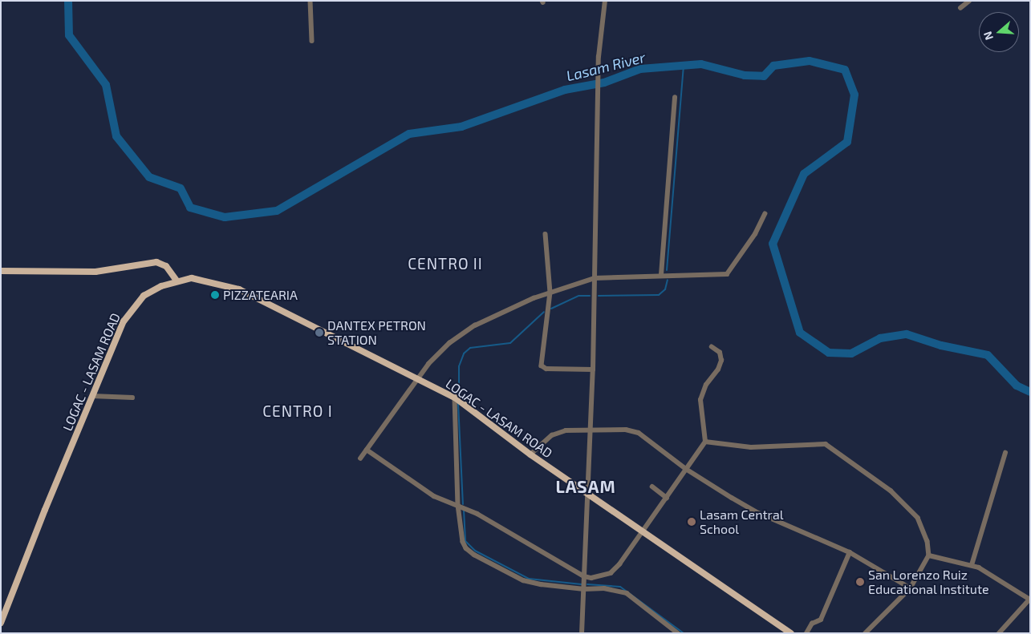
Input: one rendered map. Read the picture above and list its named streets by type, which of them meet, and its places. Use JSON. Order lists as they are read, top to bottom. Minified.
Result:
{"streets":{"main road":["LOGAC - LASAM ROAD"]},"districts":["CENTRO II","CENTRO I","LASAM"],"water":["Lasam River"],"places":["PIZZATEARIA","DANTEX PETRON STATION","Lasam Central School","San Lorenzo Ruiz Educational Institute"],"north":"left"}
